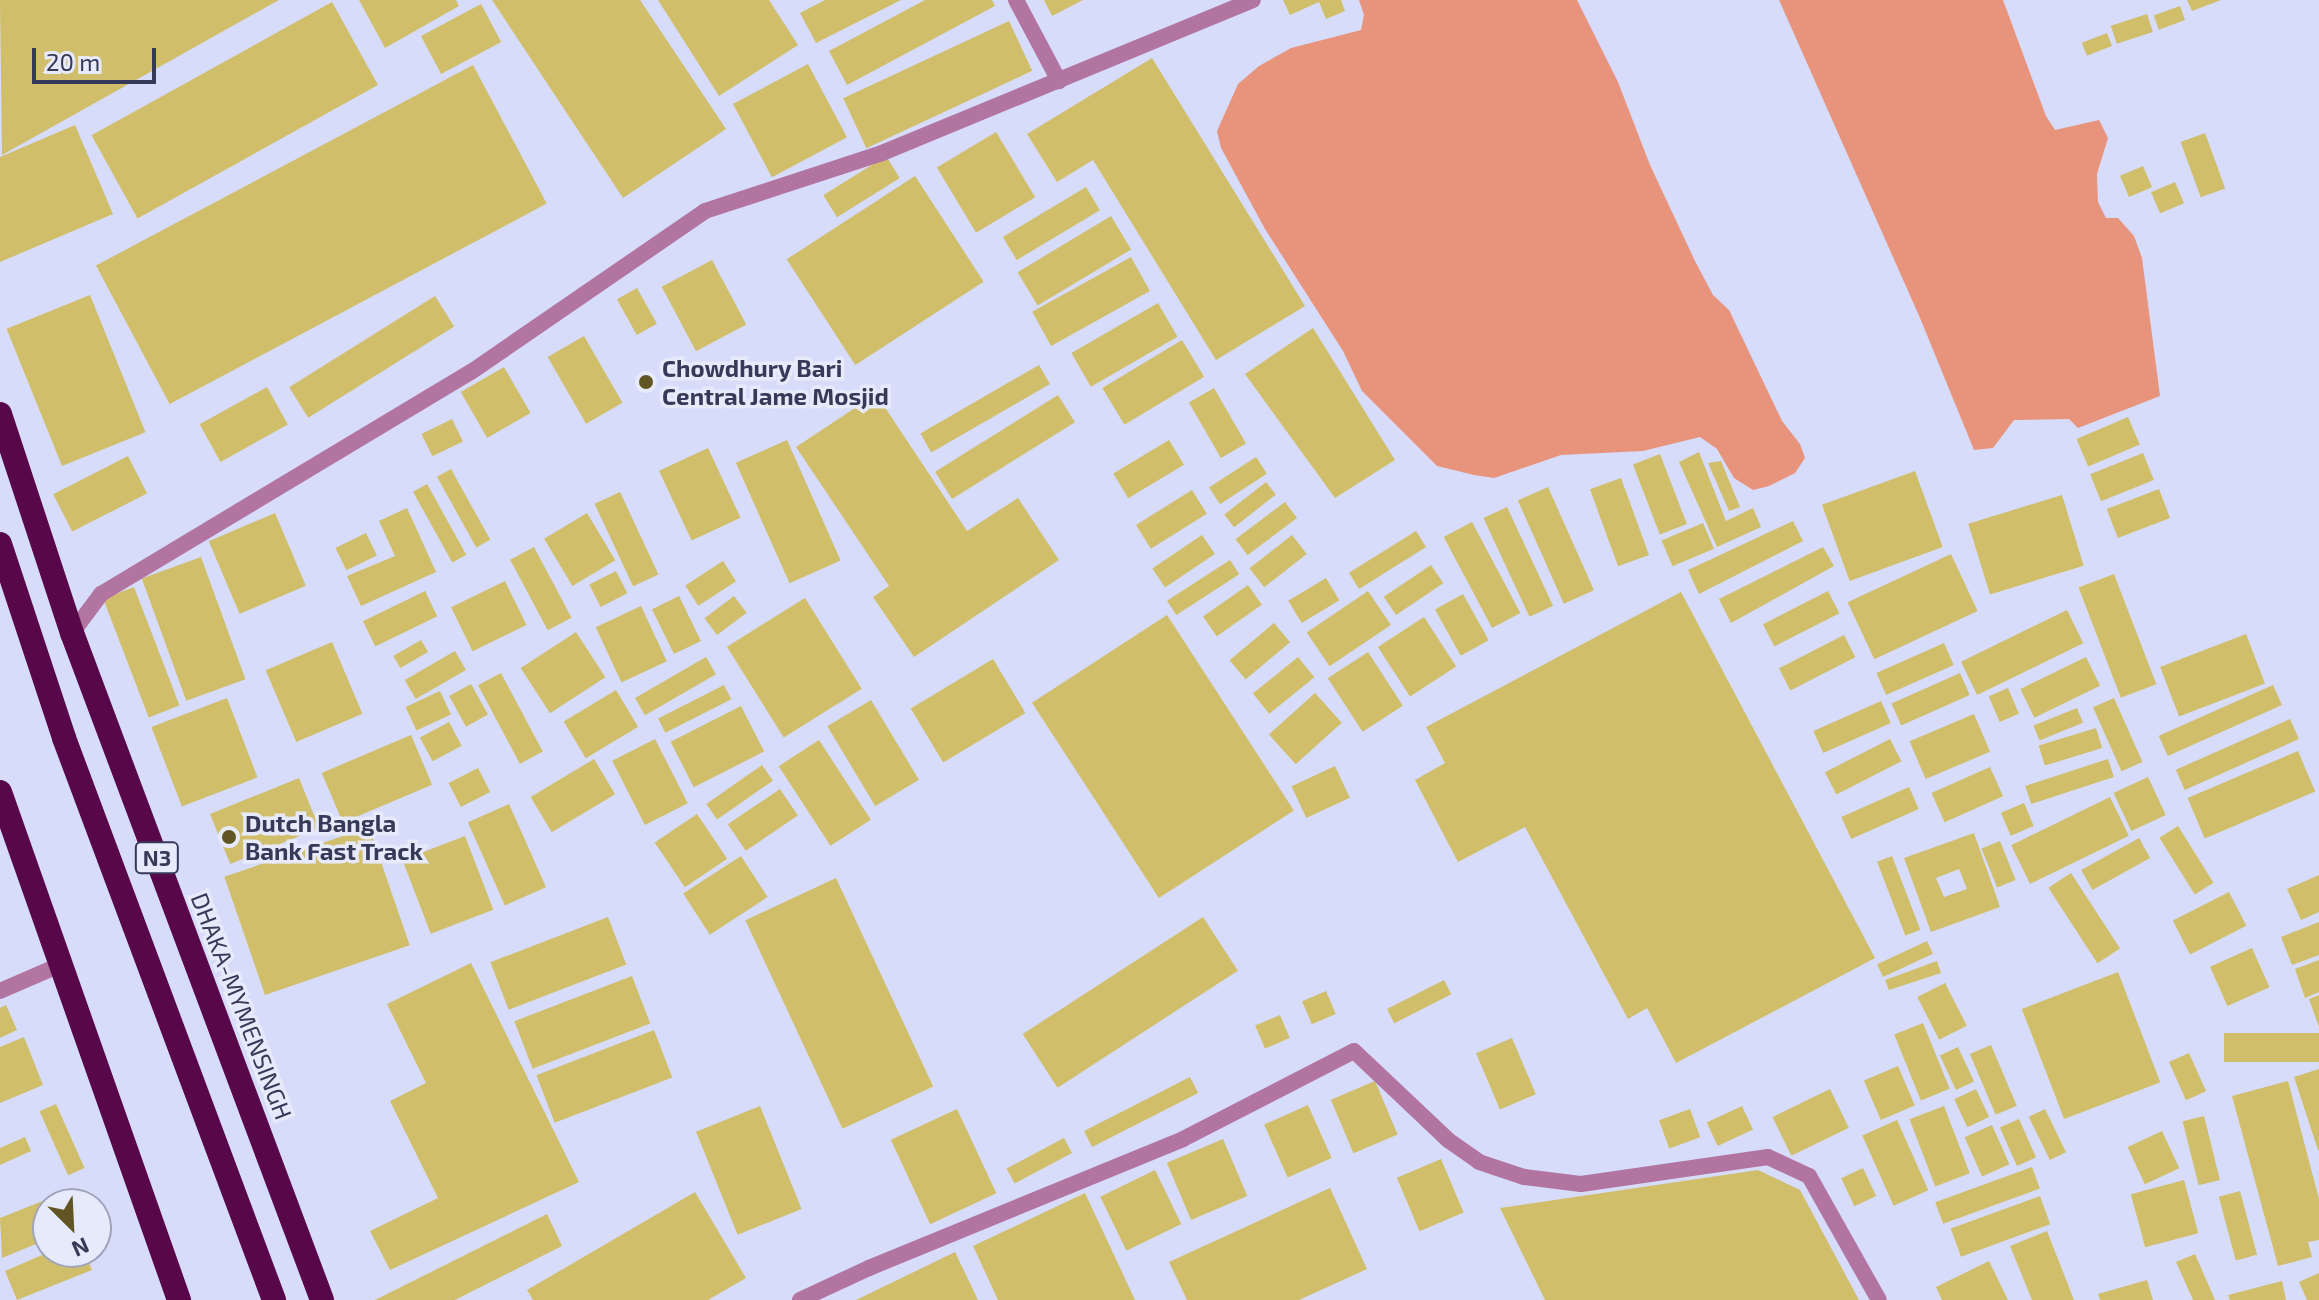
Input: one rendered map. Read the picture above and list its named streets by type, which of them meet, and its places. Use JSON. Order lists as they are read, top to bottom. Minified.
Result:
{"streets":{"highway":["N3","DHAKA-MYMENSINGH"]},"places":["Chowdhury Bari Central Jame Mosjid","Dutch Bangla Bank Fast Track"],"scale_bar":"20 m","north":"bottom right"}
